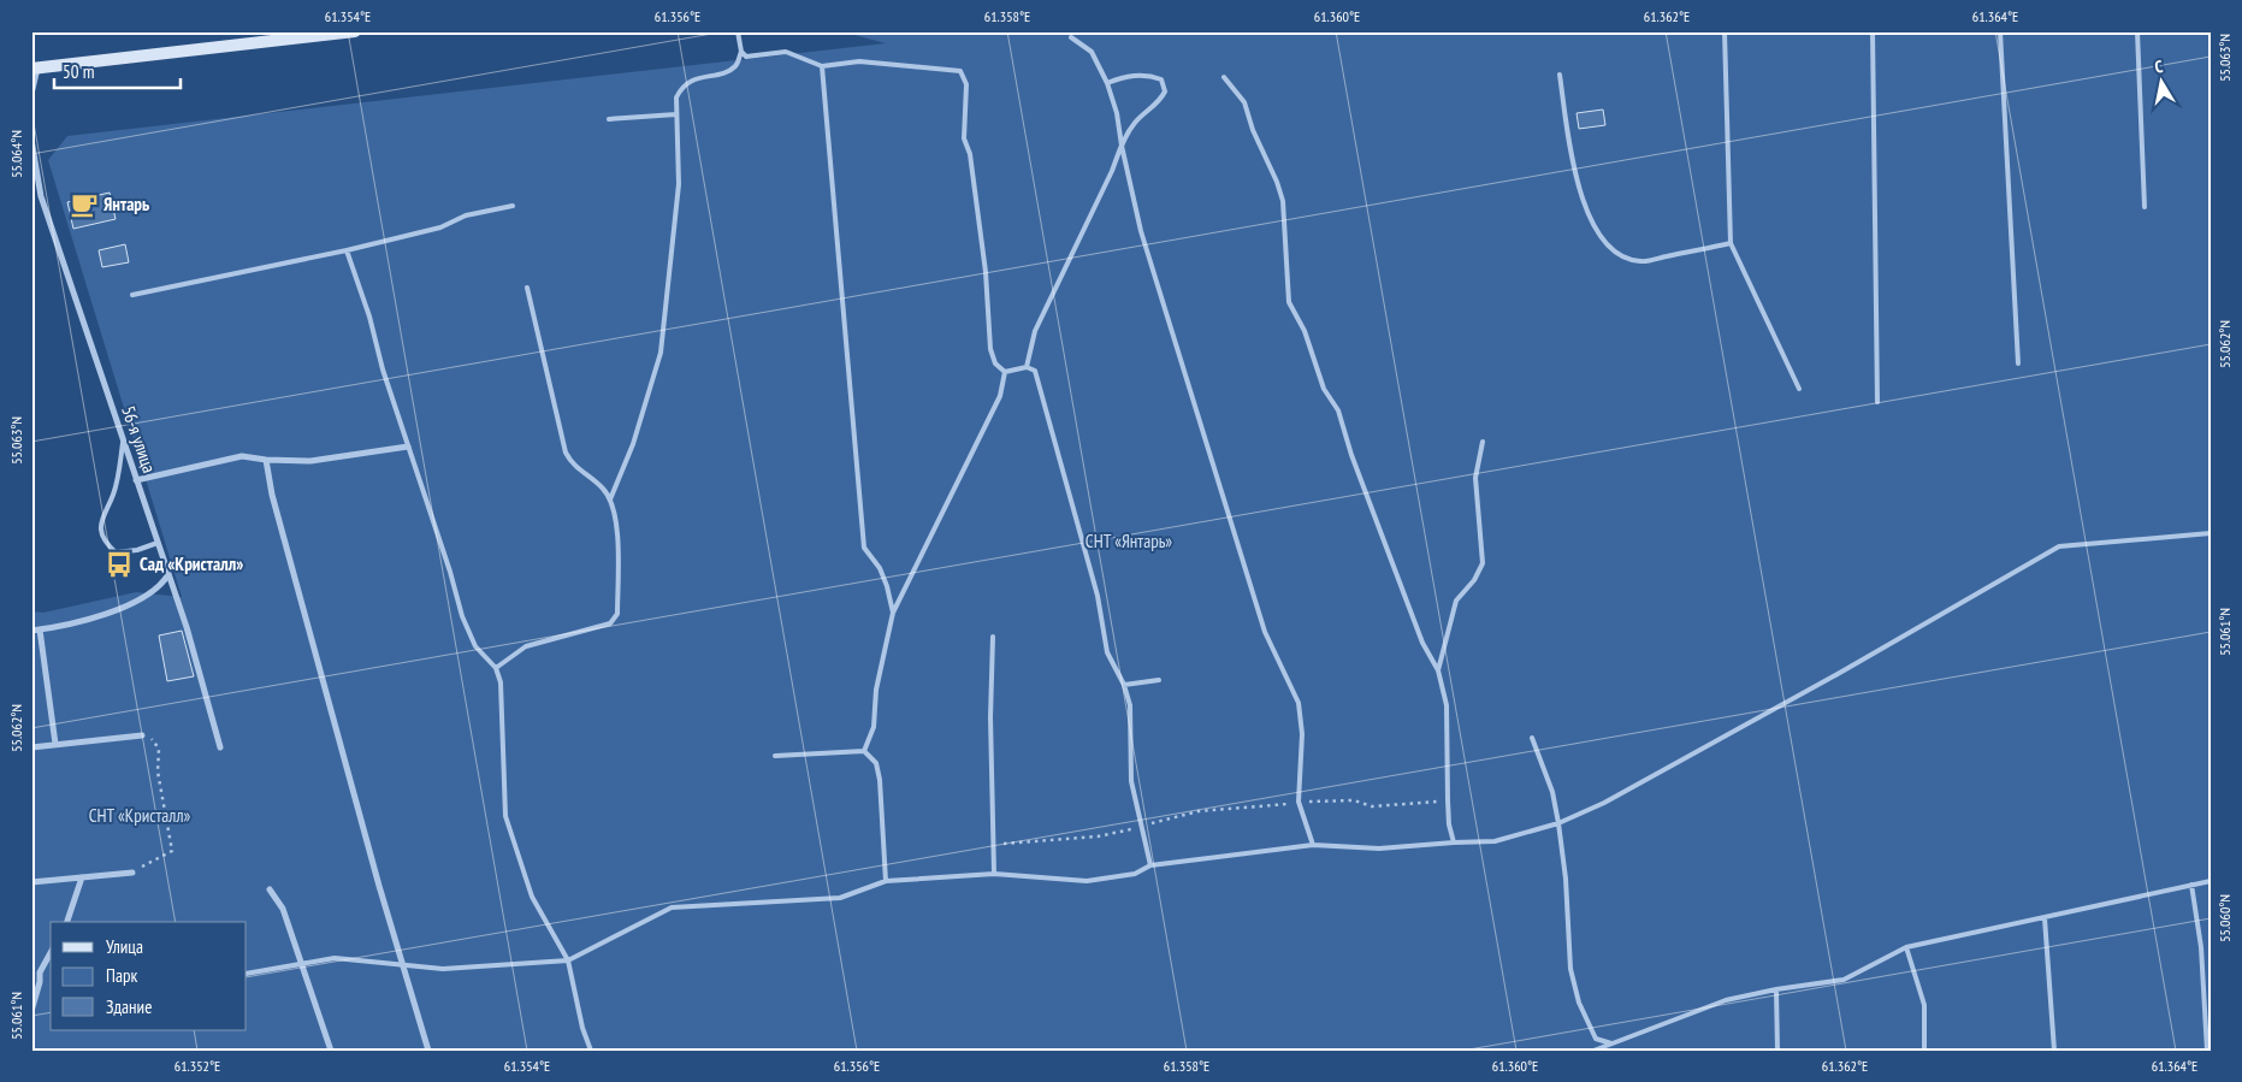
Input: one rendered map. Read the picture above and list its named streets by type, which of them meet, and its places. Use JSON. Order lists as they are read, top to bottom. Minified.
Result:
{"streets":{"street":["56-я улица"]},"parks":["СНТ «Янтарь»","СНТ «Кристалл»"],"places":{"cafe":["Янтарь"],"bus stop":["Сад «Кристалл»"]},"legend":["Улица","Парк","Здание"],"scale_bar":"50 m","north":"top","coordinates":["61.354°E","61.356°E","61.358°E","61.360°E","61.362°E","61.364°E","55.063°N","55.064°N","55.062°N","55.061°N","55.060°N","61.352°E"]}
